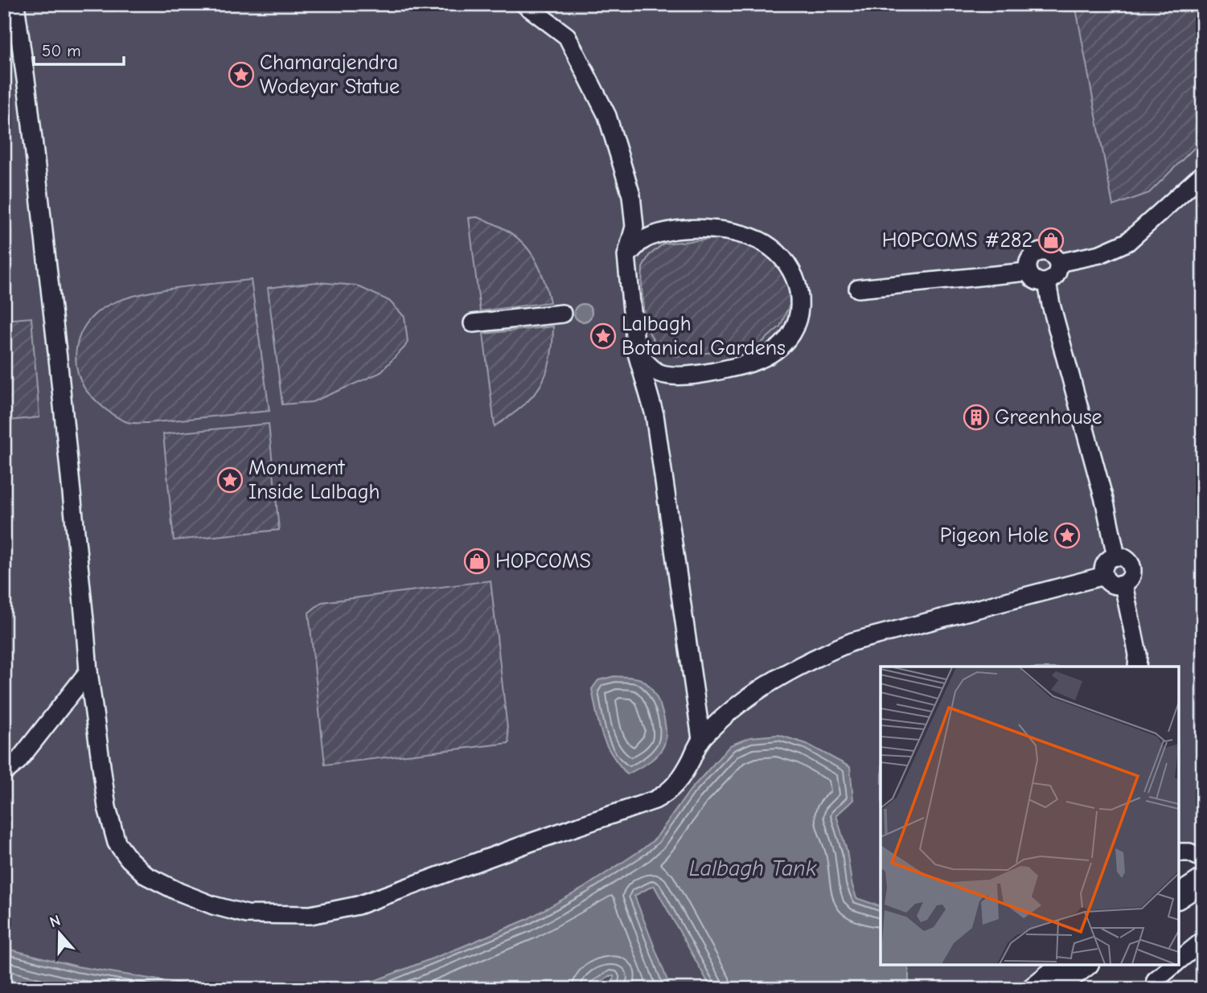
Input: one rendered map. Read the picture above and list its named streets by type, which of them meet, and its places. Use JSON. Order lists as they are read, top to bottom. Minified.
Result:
{"water":["Lalbagh Tank"],"places":{"place":["Chamarajendra Wodeyar Statue","Lalbagh Botanical Gardens","Monument Inside Lalbagh","Pigeon Hole"],"shop":["HOPCOMS #282","HOPCOMS"],"building":["Greenhouse"]},"scale_bar":"50 m","north":"top"}
